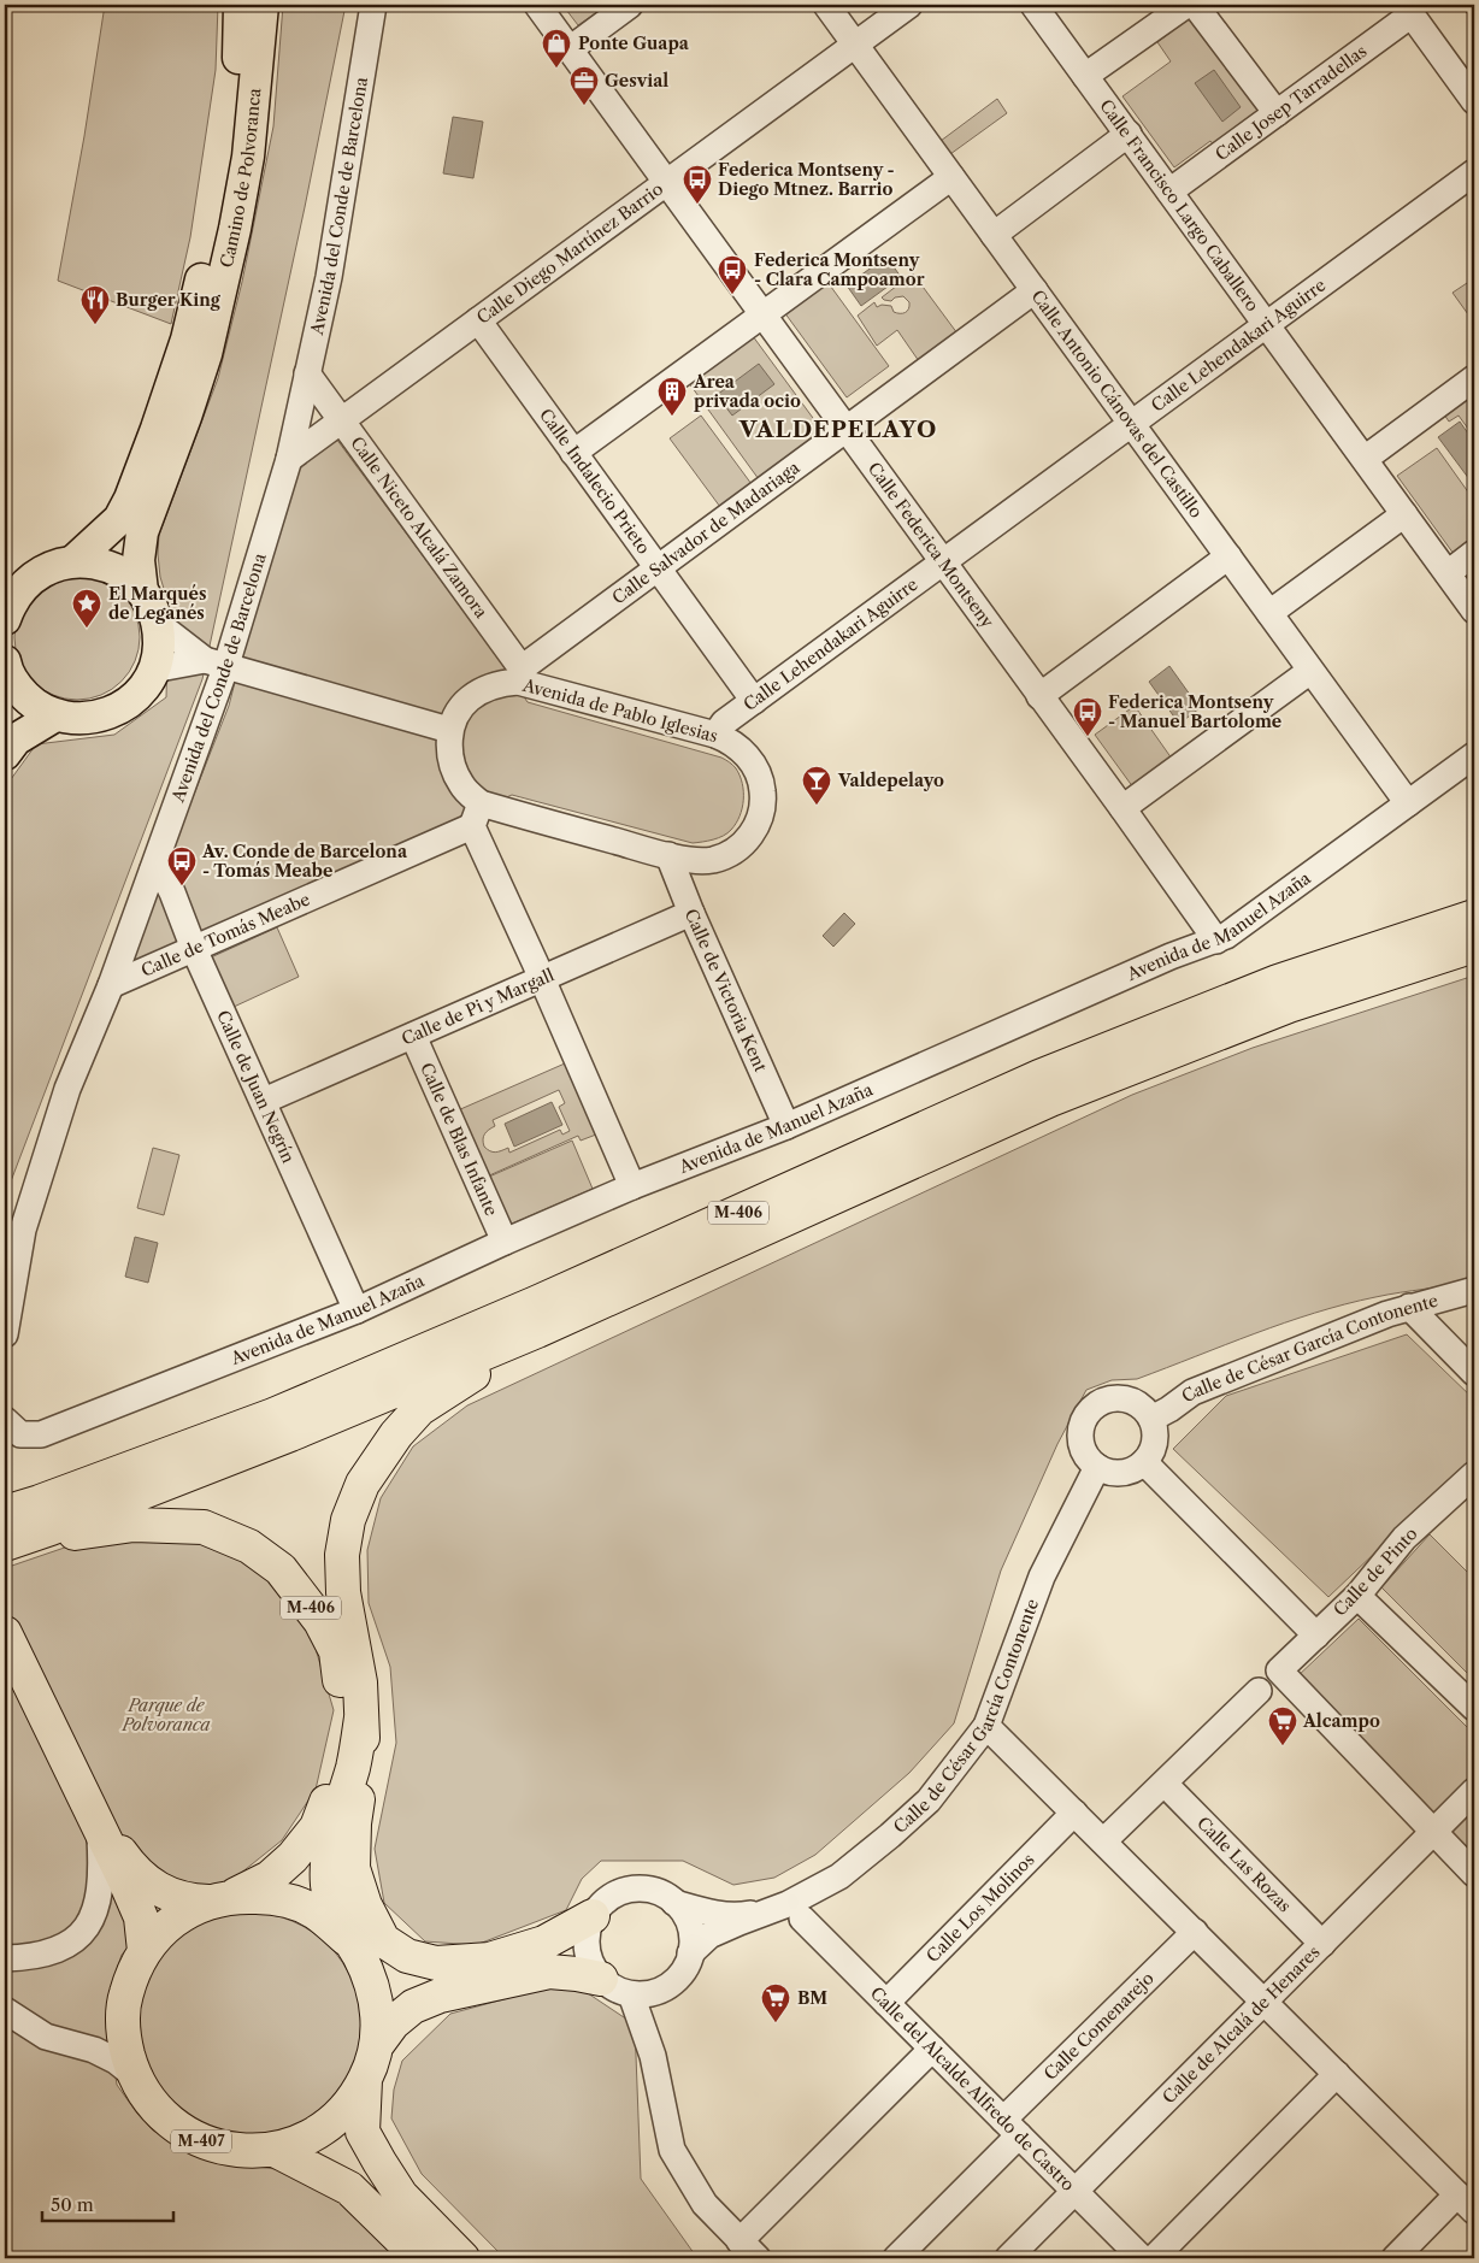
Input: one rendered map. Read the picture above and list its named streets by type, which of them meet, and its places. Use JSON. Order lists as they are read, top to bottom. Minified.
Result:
{"streets":{"highway":["M-406","M-407"],"main road":["Camino de Polvoranca"],"street":["Calle Josep Tarradellas","Calle Francisco Largo Caballero","Avenida del Conde de Barcelona","Calle Diego Martínez Barrio","Calle Lehendakari Aguirre","Calle Antonio Cánovas del Castillo","Calle Indalecio Prieto","Calle Niceto Alcalá Zamora","Calle Salvador de Madariaga","Calle Federica Montseny","Avenida de Pablo Iglesias","Avenida de Manuel Azaña","Calle de Tomás Meabe","Calle de Victoria Kent","Calle de Pi y Margall","Calle de Juan Negrín","Calle de Blas Infante","Calle de César García Contonente","Calle de Pinto","Calle Las Rozas","Calle Los Molinos","Calle de Alcalá de Henares","Calle Comenarejo","Calle del Alcalde Alfredo de Castro"]},"crossings":[["Calle Josep Tarradellas","Calle Francisco Largo Caballero"],["Calle Francisco Largo Caballero","Calle Lehendakari Aguirre"],["Avenida del Conde de Barcelona","Calle Diego Martínez Barrio"],["Avenida del Conde de Barcelona","Calle Niceto Alcalá Zamora"],["Avenida del Conde de Barcelona","Calle de Tomás Meabe"],["Avenida del Conde de Barcelona","Calle de Juan Negrín"],["Calle Diego Martínez Barrio","Calle Antonio Cánovas del Castillo"],["Calle Diego Martínez Barrio","Calle Indalecio Prieto"],["Calle Diego Martínez Barrio","Calle Niceto Alcalá Zamora"],["Calle Diego Martínez Barrio","Calle Federica Montseny"],["Calle Lehendakari Aguirre","Calle Antonio Cánovas del Castillo"],["Calle Lehendakari Aguirre","Calle Indalecio Prieto"],["Calle Lehendakari Aguirre","Calle Federica Montseny"],["Calle Lehendakari Aguirre","Avenida de Pablo Iglesias"],["Calle Antonio Cánovas del Castillo","Calle Salvador de Madariaga"],["Calle Antonio Cánovas del Castillo","Avenida de Manuel Azaña"],["Calle Indalecio Prieto","Calle Salvador de Madariaga"],["Calle Niceto Alcalá Zamora","Calle Salvador de Madariaga"],["Calle Niceto Alcalá Zamora","Avenida de Pablo Iglesias"],["Calle Salvador de Madariaga","Calle Federica Montseny"],["Calle Salvador de Madariaga","Avenida de Pablo Iglesias"],["Calle Federica Montseny","Avenida de Manuel Azaña"],["Avenida de Pablo Iglesias","Calle de Tomás Meabe"],["Avenida de Pablo Iglesias","Calle de Victoria Kent"],["Avenida de Manuel Azaña","Calle de Victoria Kent"],["Avenida de Manuel Azaña","Calle de Juan Negrín"],["Avenida de Manuel Azaña","Calle de Blas Infante"],["Calle de Tomás Meabe","Calle de Juan Negrín"],["Calle de Victoria Kent","Calle de Pi y Margall"],["Calle de Pi y Margall","Calle de Juan Negrín"],["Calle de Pi y Margall","Calle de Blas Infante"],["M-406","M-407"],["Calle de Pinto","Calle de Alcalá de Henares"],["Calle Las Rozas","Calle de Alcalá de Henares"],["Calle Los Molinos","Calle del Alcalde Alfredo de Castro"],["Calle de Alcalá de Henares","Calle del Alcalde Alfredo de Castro"],["Calle Comenarejo","Calle del Alcalde Alfredo de Castro"]],"districts":["VALDEPELAYO"],"parks":["Parque de Polvoranca"],"places":{"shop":["Ponte Guapa"],"office":["Gesvial"],"bus stop":["Federica Montseny - Diego Mtnez. Barrio","Federica Montseny - Clara Campoamor","Federica Montseny - Manuel Bartolome","Av. Conde de Barcelona - Tomás Meabe"],"restaurant":["Burger King"],"building":["Area privada ocio"],"place":["El Marqués de Leganés"],"bar":["Valdepelayo"],"supermarket":["Alcampo","BM"]},"scale_bar":"50 m"}
